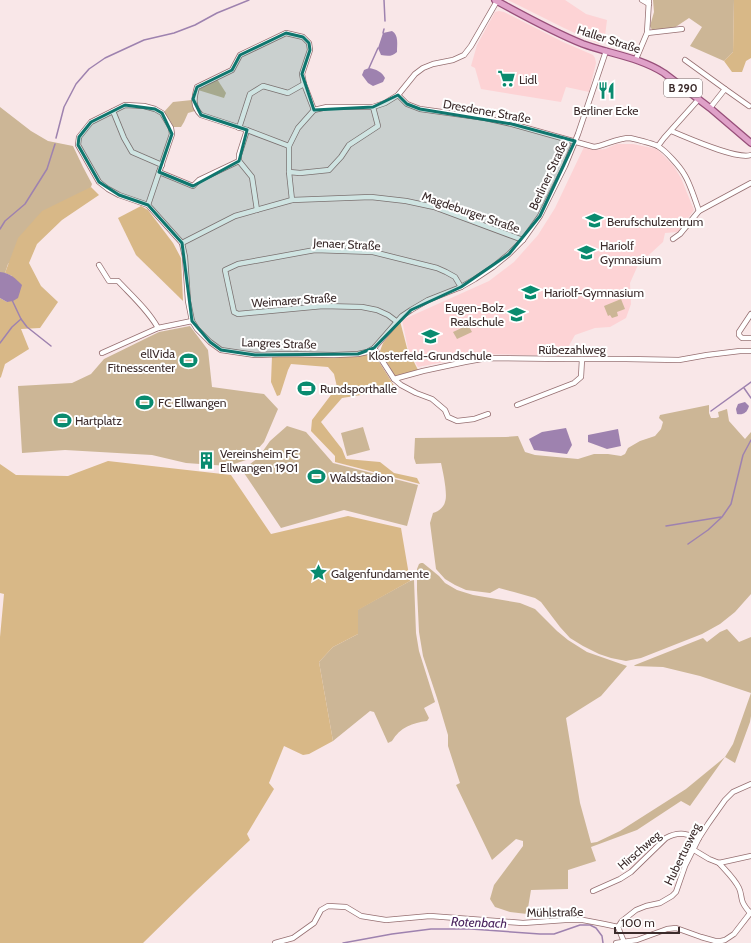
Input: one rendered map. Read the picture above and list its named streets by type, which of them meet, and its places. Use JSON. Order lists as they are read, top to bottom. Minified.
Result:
{"streets":{"main road":["Haller Straße","B 290"],"street":["Dresdener Straße","Berliner Straße","Magdeburger Straße","Jenaer Straße","Weimarer Straße","Langres Straße","Rübezahlweg","Hirschweg","Hubertusweg","Mühlstraße"]},"crossings":[["Haller Straße","Berliner Straße"],["Dresdener Straße","Berliner Straße"],["Berliner Straße","Magdeburger Straße"],["Berliner Straße","Jenaer Straße"],["Berliner Straße","Weimarer Straße"],["Berliner Straße","Langres Straße"],["Magdeburger Straße","Langres Straße"],["Jenaer Straße","Weimarer Straße"],["Hirschweg","Hubertusweg"],["Hubertusweg","Mühlstraße"]],"water":["Rotenbach"],"places":{"supermarket":["Lidl"],"restaurant":["Berliner Ecke"],"school or university":["Berufschulzentrum","Hariolf Gymnasium","Hariolf-Gymnasium","Eugen-Bolz Realschule","Klosterfeld-Grundschule"],"sports":["ellVida Fitnesscenter","Rundsporthalle","FC Ellwangen","Hartplatz","Waldstadion"],"building":["Vereinsheim FC Ellwangen 1901"],"place":["Galgenfundamente"]},"scale_bar":"100 m"}
